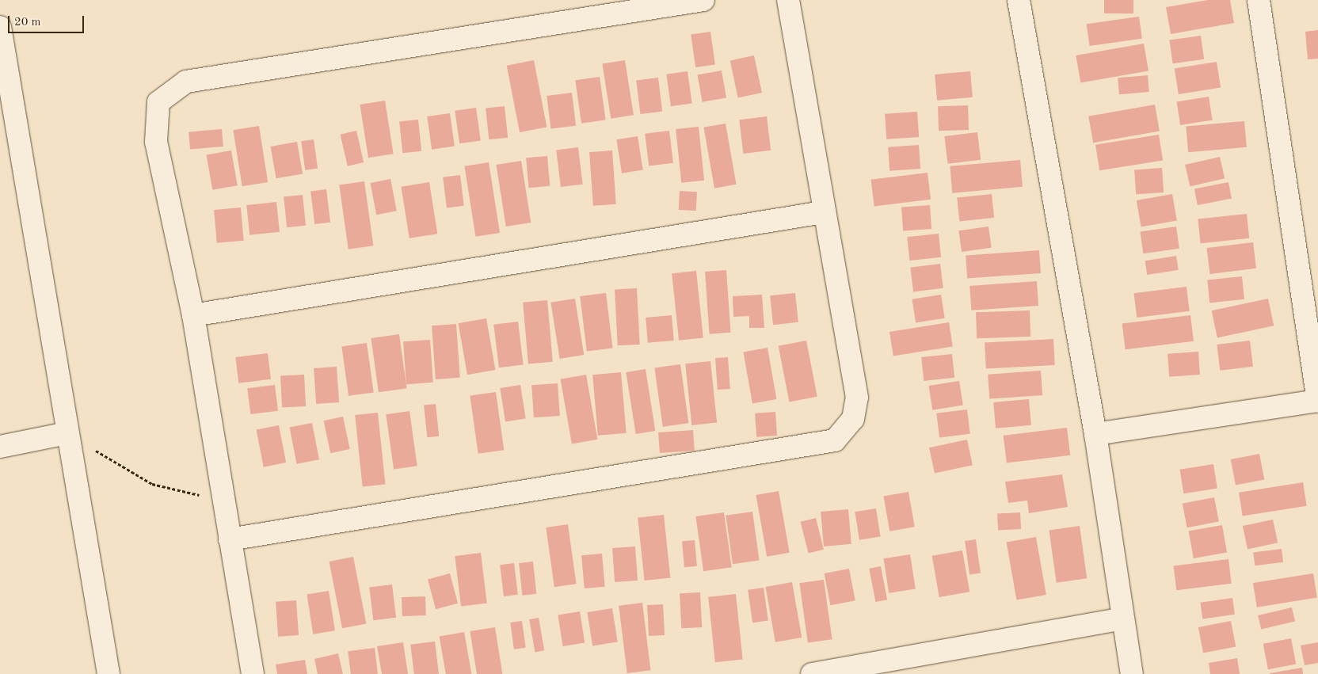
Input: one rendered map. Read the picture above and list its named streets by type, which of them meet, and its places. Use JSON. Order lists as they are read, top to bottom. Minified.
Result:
{"scale_bar":"20 m"}
